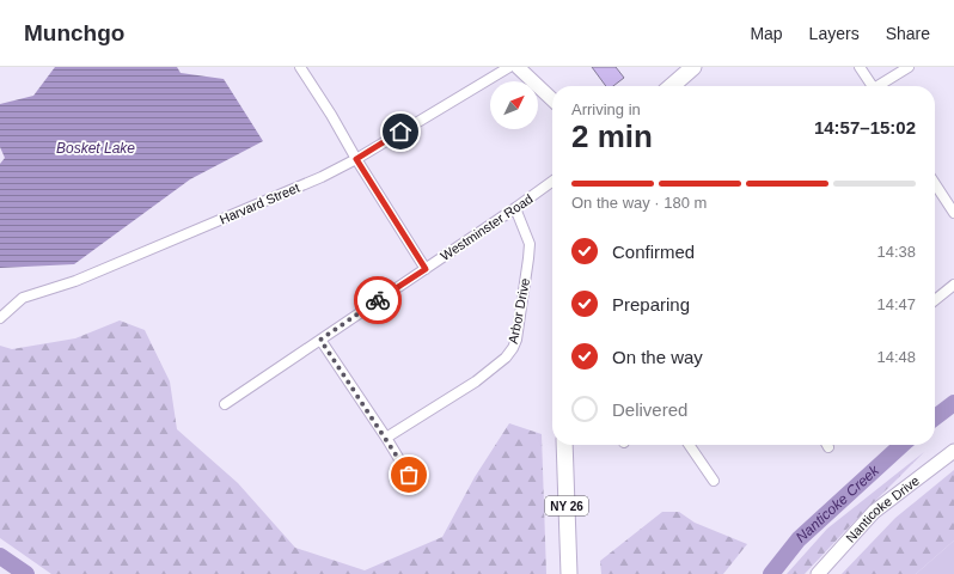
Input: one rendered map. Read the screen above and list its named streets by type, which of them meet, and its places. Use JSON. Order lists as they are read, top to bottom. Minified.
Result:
{"streets":{"main road":["NY 26"],"street":["Harvard Street","Westminster Road","Arbor Drive","Nanticoke Drive"]},"crossings":[["Westminster Road","Arbor Drive"]],"water":["Bosket Lake","Nanticoke Creek"],"north":"top right","page":{"header":"Munchgo","nav":["Map","Layers","Share"],"heading":["2 min","Arriving in","14:57–15:02"],"bar":"On the way · 180 m","list":[["Confirmed","14:38"],["Preparing","14:47"],["On the way","14:48"],"Delivered"]}}
